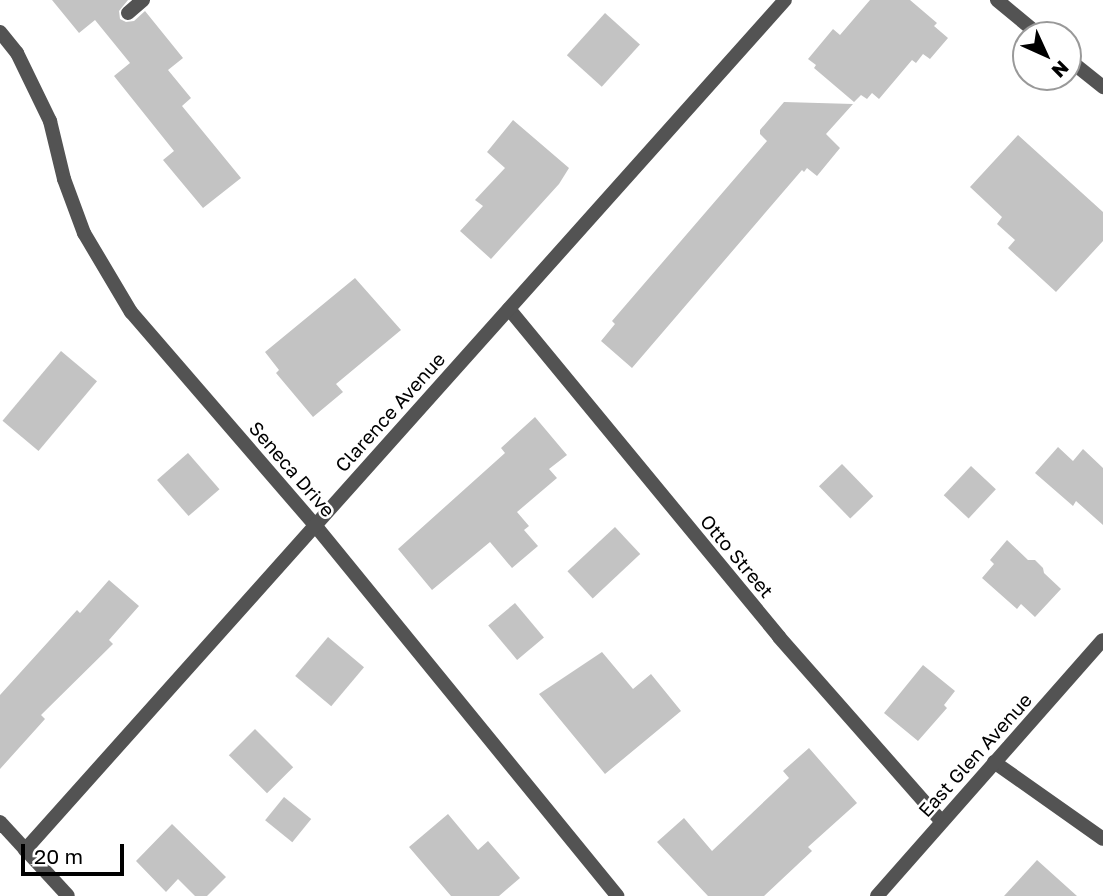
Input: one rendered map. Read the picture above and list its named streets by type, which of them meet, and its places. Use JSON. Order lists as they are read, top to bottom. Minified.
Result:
{"streets":{"street":["Clarence Avenue","Seneca Drive","Otto Street","East Glen Avenue"]},"crossings":[["Clarence Avenue","Seneca Drive"],["Clarence Avenue","Otto Street"],["Otto Street","East Glen Avenue"]],"scale_bar":"20 m","north":"bottom right"}
